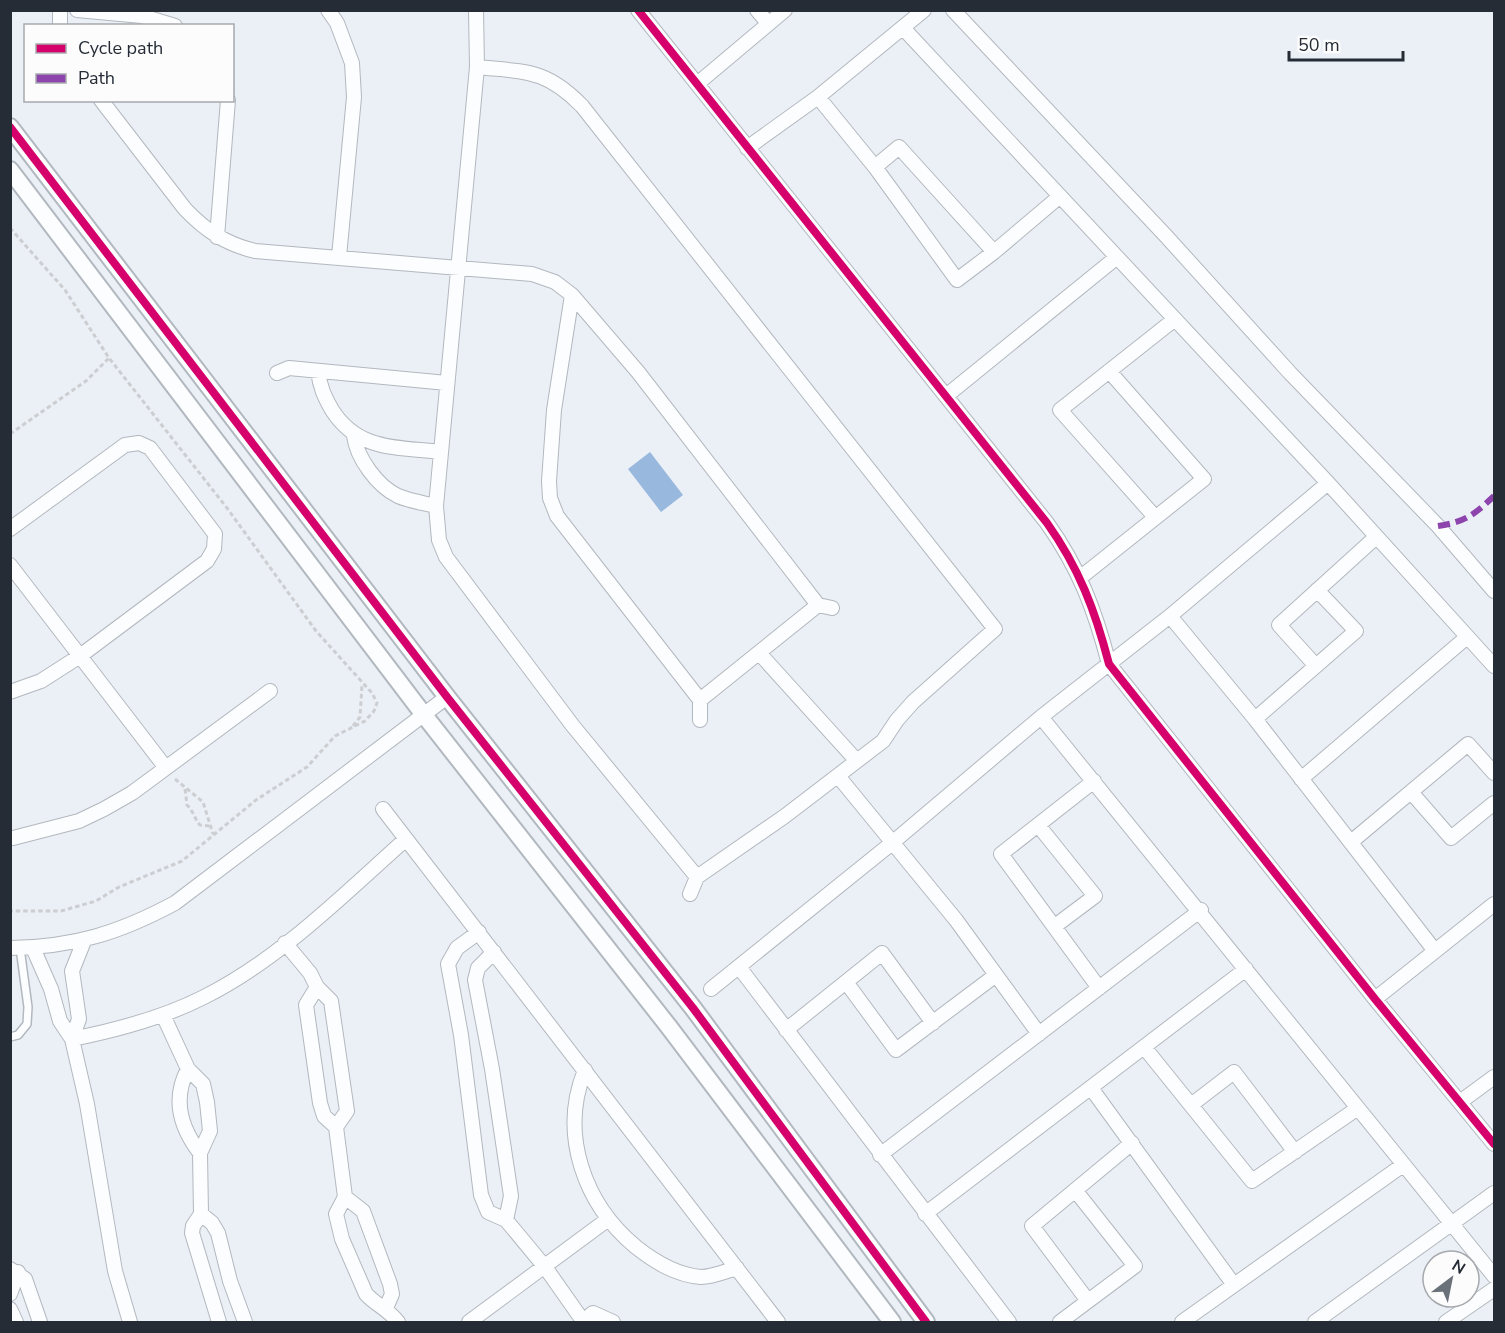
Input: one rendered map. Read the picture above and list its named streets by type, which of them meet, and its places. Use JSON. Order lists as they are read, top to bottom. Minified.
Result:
{"legend":["Cycle path","Path"],"scale_bar":"50 m","north":"top right"}
